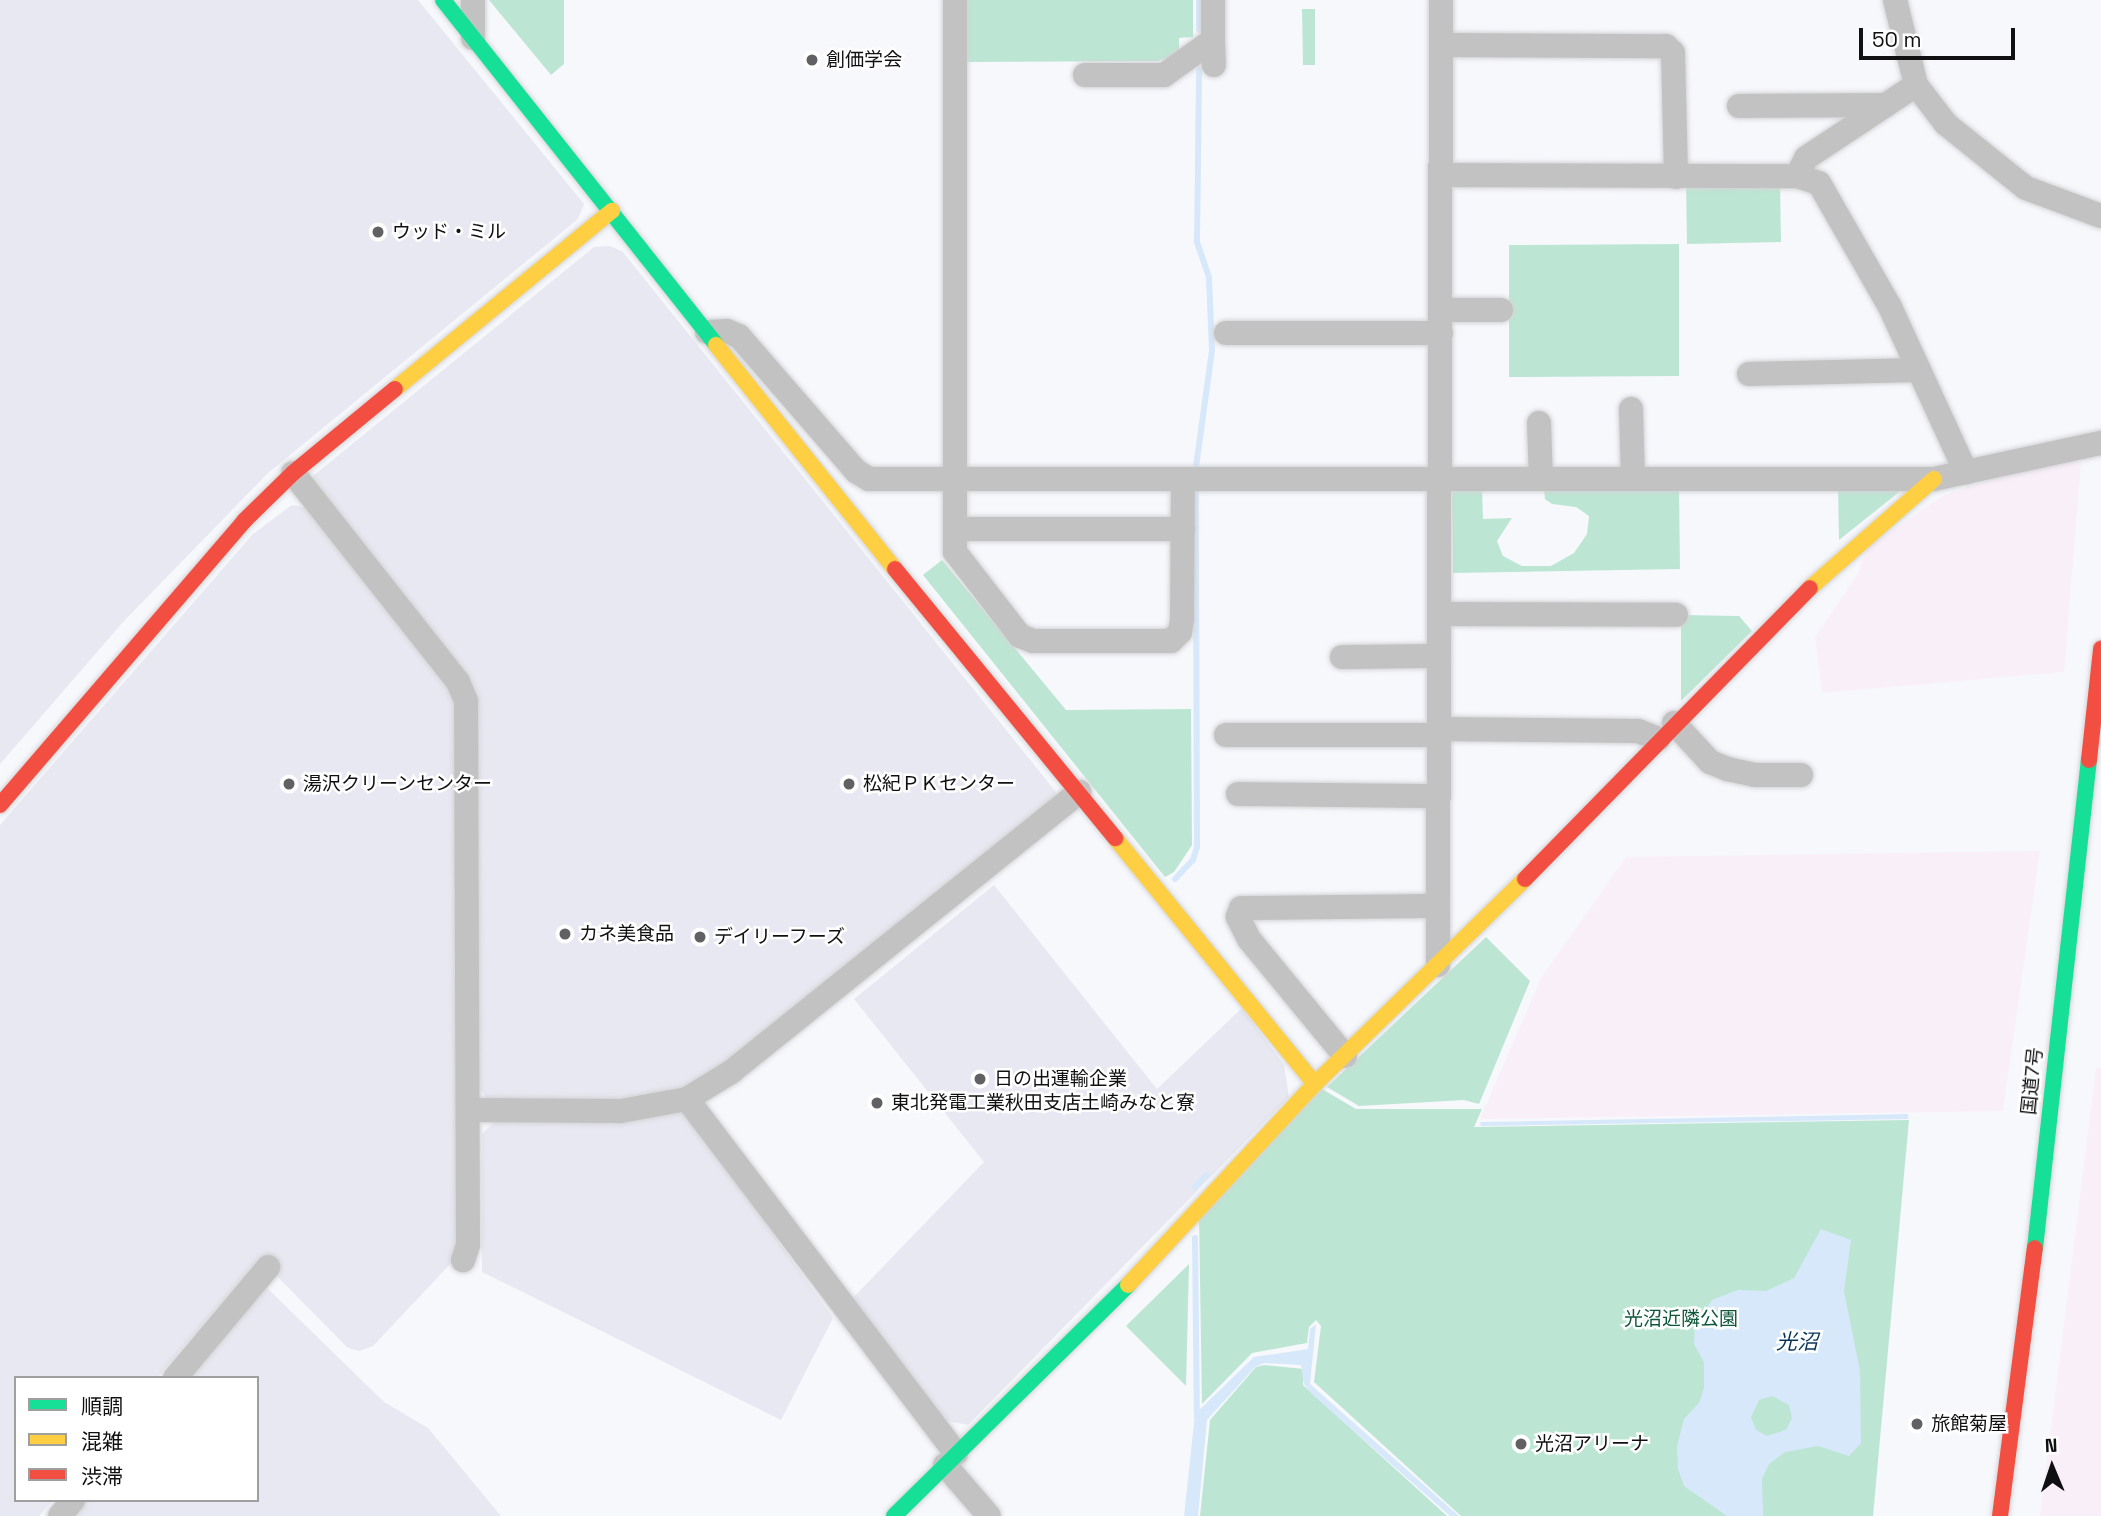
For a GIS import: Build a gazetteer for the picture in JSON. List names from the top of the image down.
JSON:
{
  "streets": {
    "main road": ["国道7号"]
  },
  "water": ["光沼"],
  "parks": ["光沼近隣公園"],
  "places": [
    "創価学会",
    "ウッド・ミル",
    "湯沢クリーンセンター",
    "松紀ＰＫセンター",
    "カネ美食品",
    "デイリーフーズ",
    "日の出運輸企業",
    "東北発電工業秋田支店土崎みなと寮",
    "旅館菊屋",
    "光沼アリーナ"
  ],
  "legend": ["順調", "混雑", "渋滞"],
  "scale_bar": "50 m",
  "north": "top"
}
